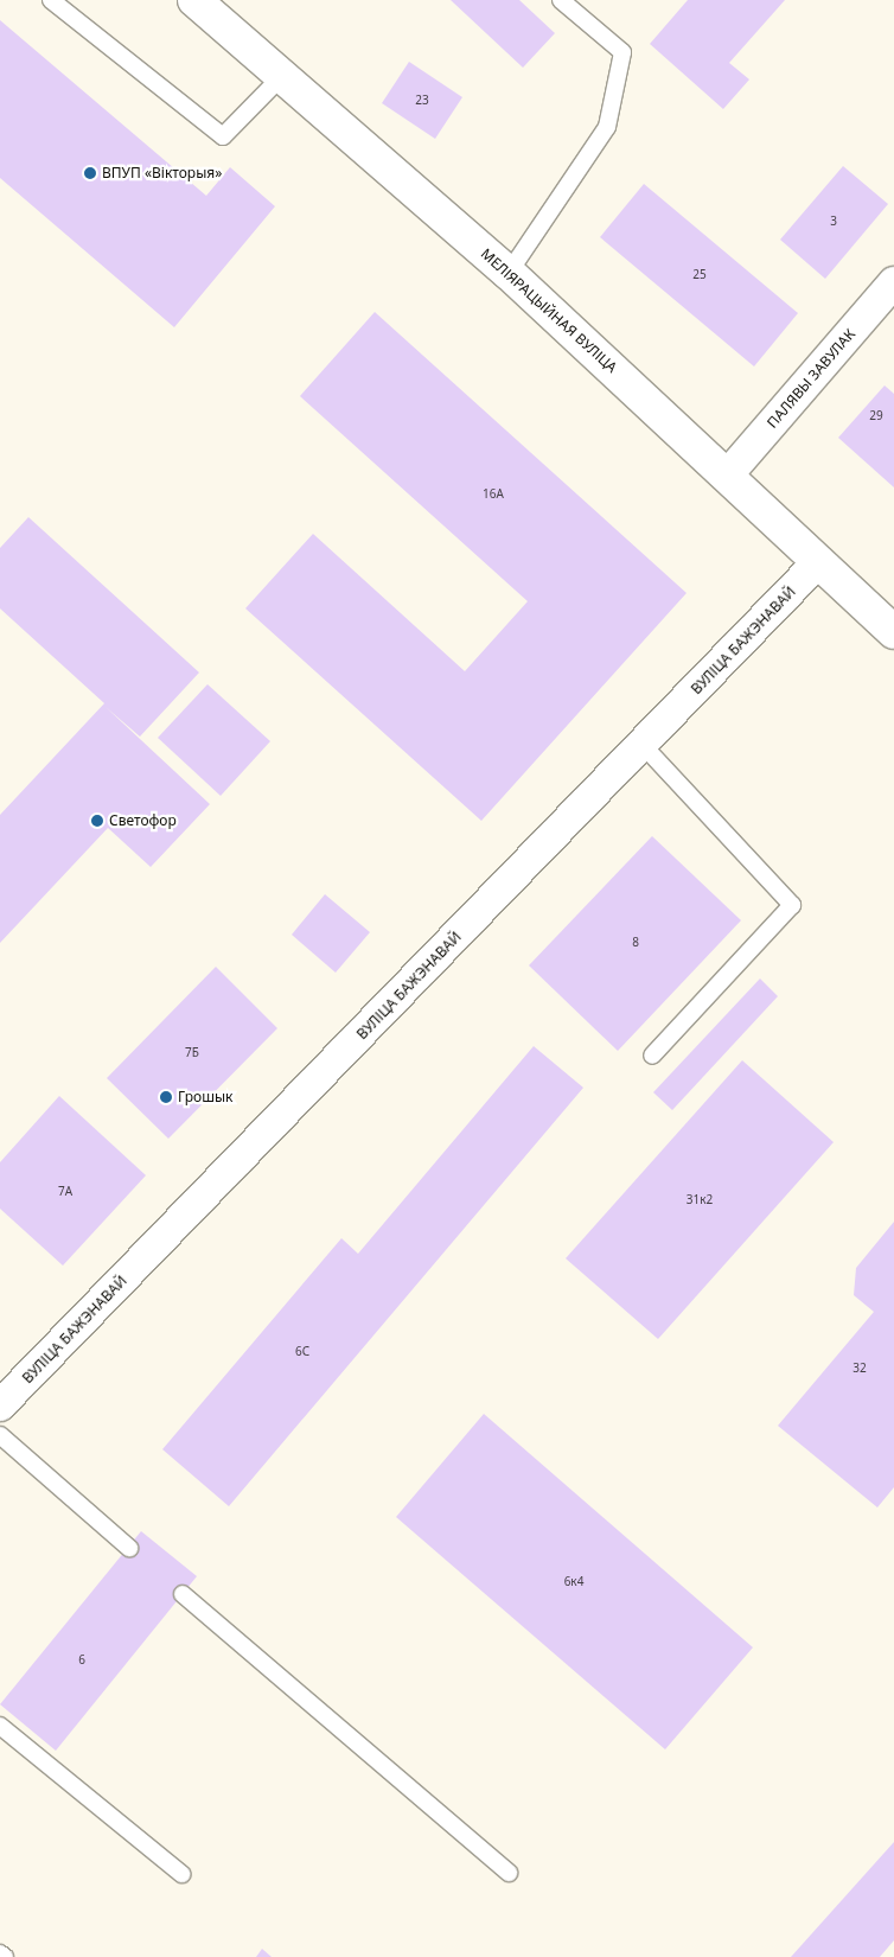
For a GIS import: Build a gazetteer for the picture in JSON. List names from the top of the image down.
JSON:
{
  "streets": {
    "street": ["МЕЛІЯРАЦЫЙНАЯ ВУЛІЦА", "ПАЛЯВЫ ЗАВУЛАК", "ВУЛІЦА БАЖЭНАВАЙ"]
  },
  "crossings": [
    ["МЕЛІЯРАЦЫЙНАЯ ВУЛІЦА", "ПАЛЯВЫ ЗАВУЛАК"],
    ["МЕЛІЯРАЦЫЙНАЯ ВУЛІЦА", "ВУЛІЦА БАЖЭНАВАЙ"]
  ],
  "places": ["ВПУП «Вікторыя»", "Светофор", "Грошык"],
  "house_numbers": [
    "23",
    "3",
    "25",
    "29",
    "16А",
    "8",
    "7Б",
    "7А",
    "31к2",
    "6С",
    "32",
    "6к4",
    "6"
  ]
}
